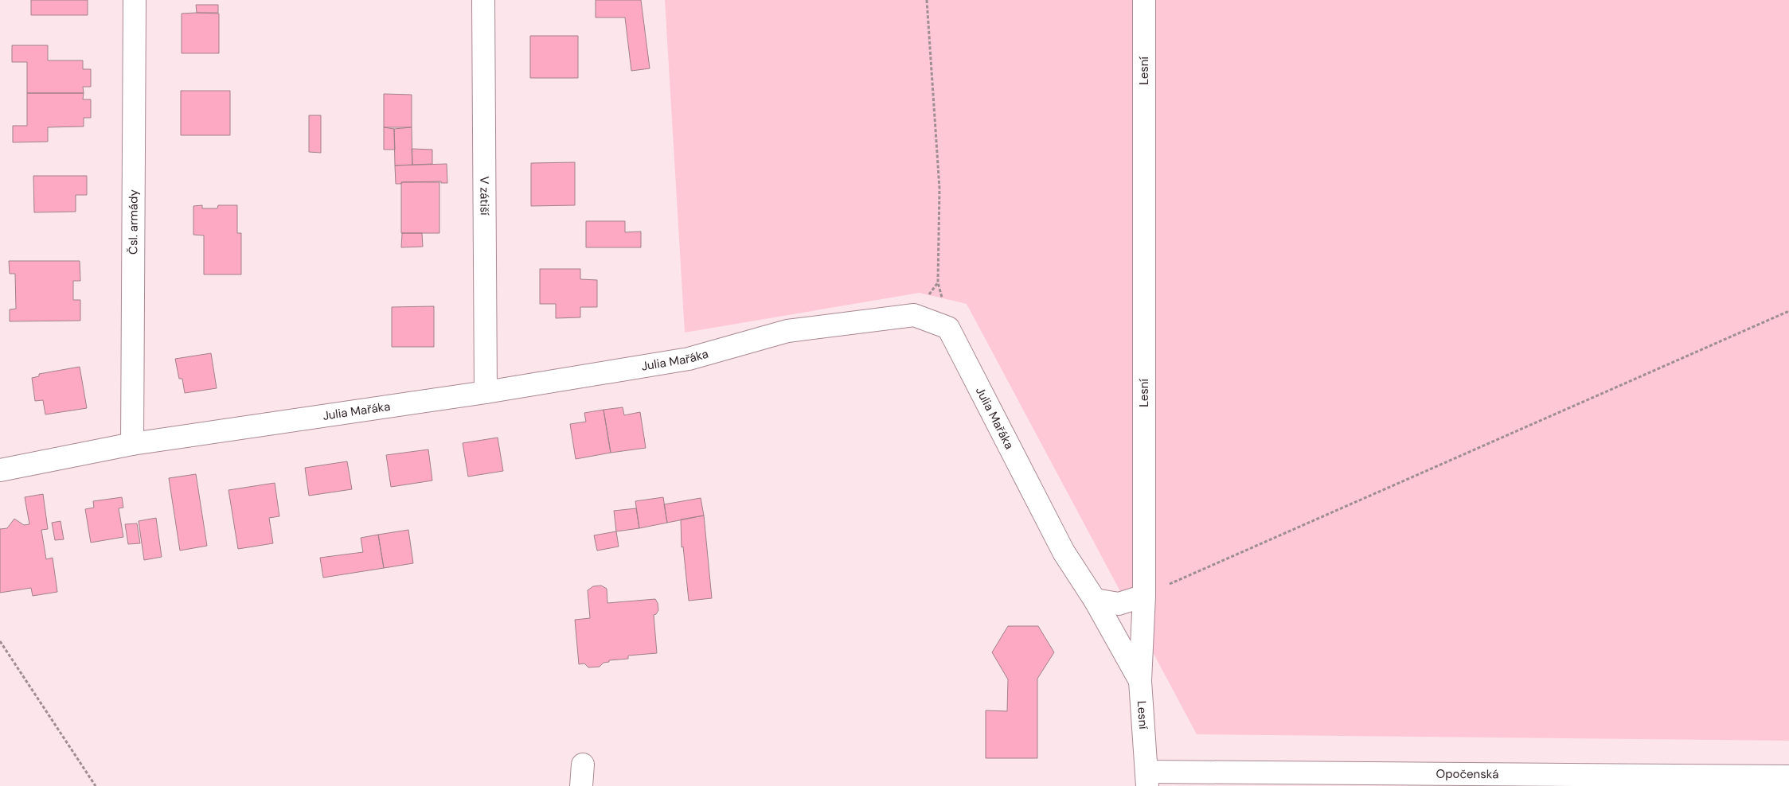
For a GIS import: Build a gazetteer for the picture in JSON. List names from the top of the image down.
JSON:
{
  "streets": {
    "street": [
      "Lesní",
      "V zátiší",
      "Čsl. armády",
      "Julia Mařáka",
      "Opočenská"
    ]
  },
  "crossings": [
    ["Lesní", "Julia Mařáka"],
    ["Lesní", "Opočenská"],
    ["V zátiší", "Julia Mařáka"],
    ["Čsl. armády", "Julia Mařáka"]
  ]
}
